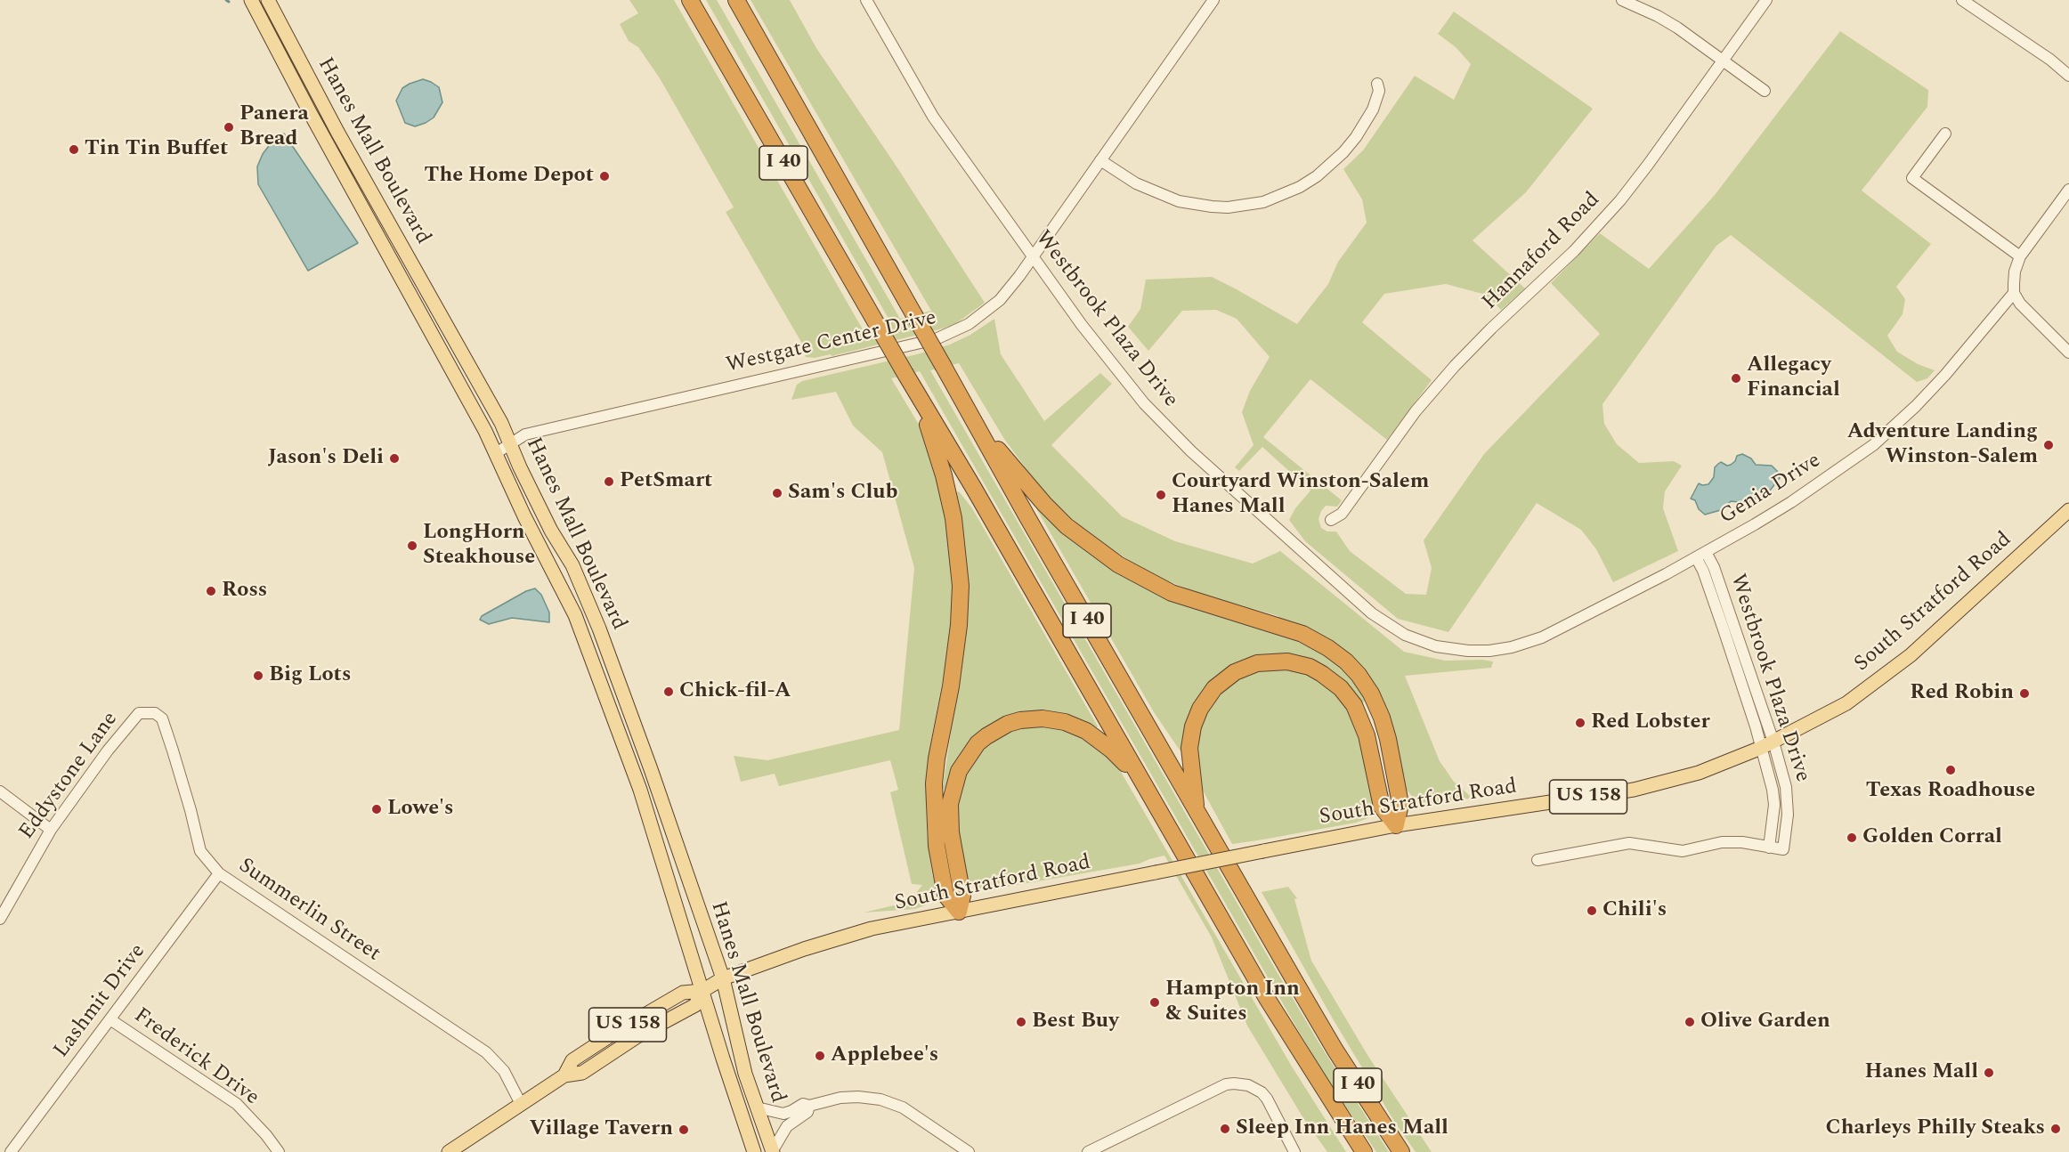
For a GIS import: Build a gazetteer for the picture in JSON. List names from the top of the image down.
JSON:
{
  "streets": {
    "highway": ["I 40"],
    "main road": ["Hanes Mall Boulevard", "South Stratford Road", "US 158"],
    "street": [
      "Hannaford Road",
      "Westbrook Plaza Drive",
      "Westgate Center Drive",
      "Genia Drive",
      "Eddystone Lane",
      "Summerlin Street",
      "Lashmit Drive",
      "Frederick Drive"
    ]
  },
  "crossings": [
    ["Hanes Mall Boulevard", "Westgate Center Drive"],
    ["Hanes Mall Boulevard", "South Stratford Road"],
    ["Westbrook Plaza Drive", "Westgate Center Drive"],
    ["Westbrook Plaza Drive", "Genia Drive"],
    ["Westbrook Plaza Drive", "South Stratford Road"],
    ["South Stratford Road", "Summerlin Street"],
    ["Eddystone Lane", "Summerlin Street"],
    ["Summerlin Street", "Lashmit Drive"],
    ["Lashmit Drive", "Frederick Drive"]
  ],
  "places": [
    "Panera Bread",
    "Tin Tin Buffet",
    "The Home Depot",
    "Allegacy Financial",
    "Adventure Landing Winston-Salem",
    "Jason's Deli",
    "PetSmart",
    "Sam's Club",
    "Courtyard Winston-Salem Hanes Mall",
    "LongHorn Steakhouse",
    "Ross",
    "Big Lots",
    "Chick-fil-A",
    "Red Robin",
    "Red Lobster",
    "Texas Roadhouse",
    "Lowe's",
    "Golden Corral",
    "Chili's",
    "Hampton Inn & Suites",
    "Best Buy",
    "Olive Garden",
    "Applebee's",
    "Hanes Mall",
    "Sleep Inn Hanes Mall",
    "Charleys Philly Steaks",
    "Village Tavern"
  ]
}
